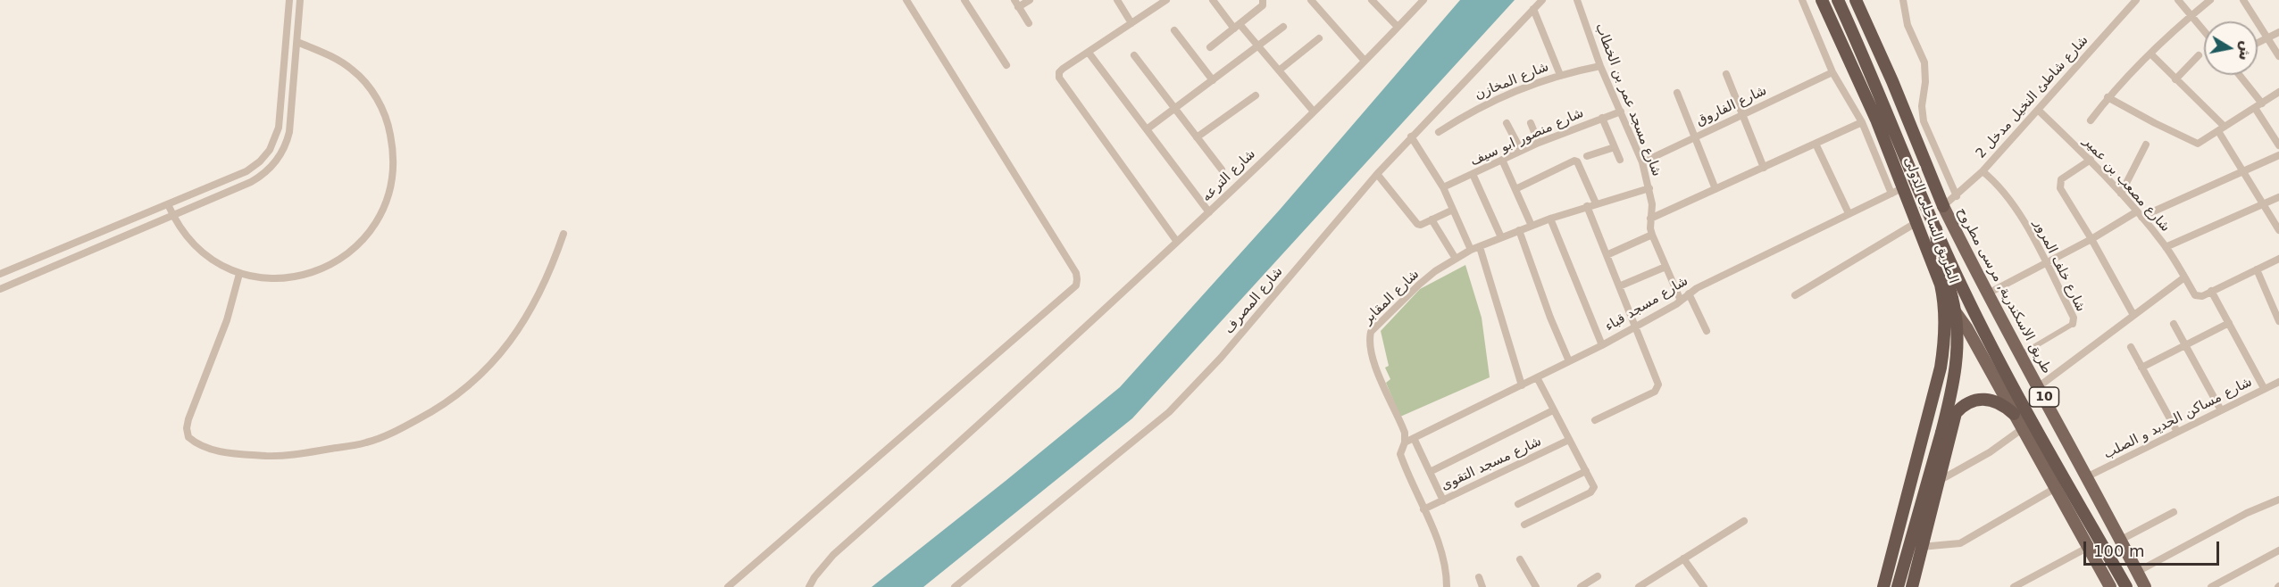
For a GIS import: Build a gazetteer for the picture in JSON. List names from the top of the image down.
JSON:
{
  "streets": {
    "highway": ["الطريق الساحلى الدولى", "10"],
    "main road": ["طريق الاسكندرية, مرسى مطروح"],
    "street": [
      "شارع المخازن",
      "شارع شاطئ النخيل مدخل 2",
      "شارع مسجد عمر بن الخطاب",
      "شارع الفاروق",
      "شارع منصور ابو سيف",
      "شارع الترعه",
      "شارع مصعب بن عمير",
      "شارع خلف المرور",
      "شارع المقابر",
      "شارع المصرف",
      "شارع مسجد قباء",
      "شارع مساكن الحديد و الصلب",
      "شارع مسجد التقوى"
    ]
  },
  "crossings": [
    ["شارع المخازن", "شارع مسجد عمر بن الخطاب"],
    ["شارع شاطئ النخيل مدخل 2", "شارع مصعب بن عمير"],
    ["شارع شاطئ النخيل مدخل 2", "الطريق الساحلى الدولى"],
    ["شارع شاطئ النخيل مدخل 2", "شارع خلف المرور"],
    ["شارع شاطئ النخيل مدخل 2", "طريق الاسكندرية, مرسى مطروح"],
    ["شارع مسجد عمر بن الخطاب", "شارع الفاروق"],
    ["شارع مسجد عمر بن الخطاب", "شارع منصور ابو سيف"],
    ["شارع مسجد عمر بن الخطاب", "شارع المقابر"],
    ["شارع مسجد عمر بن الخطاب", "شارع مسجد قباء"],
    ["الطريق الساحلى الدولى", "طريق الاسكندرية, مرسى مطروح"],
    ["الطريق الساحلى الدولى", "شارع مسجد قباء"],
    ["الطريق الساحلى الدولى", "10"],
    ["شارع خلف المرور", "طريق الاسكندرية, مرسى مطروح"],
    ["طريق الاسكندرية, مرسى مطروح", "شارع مساكن الحديد و الصلب"],
    ["شارع المقابر", "شارع مسجد قباء"],
    ["شارع المقابر", "شارع مسجد التقوى"]
  ],
  "scale_bar": "100 m",
  "north": "right"
}
